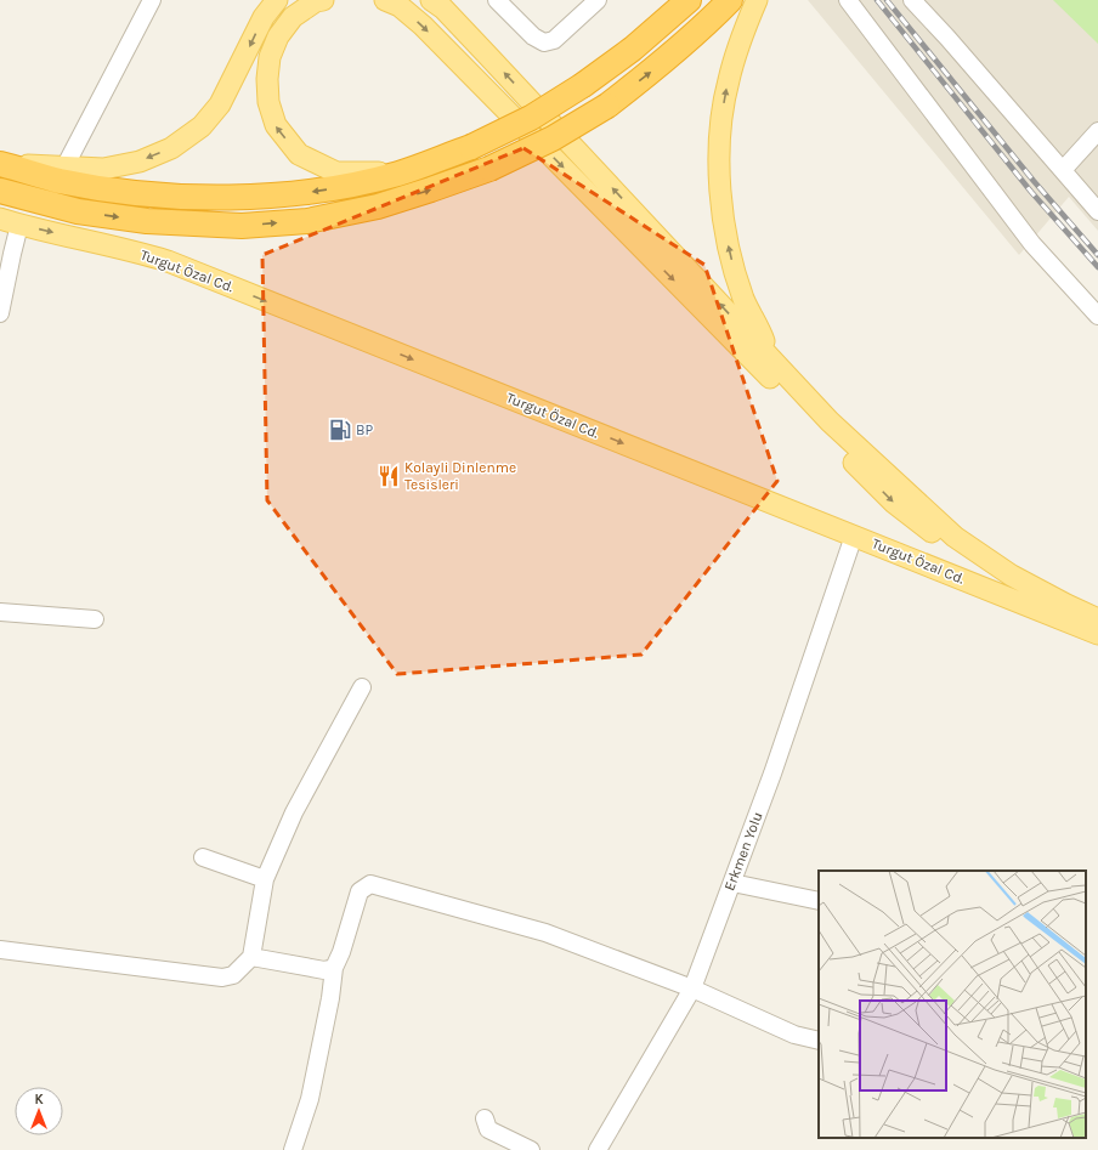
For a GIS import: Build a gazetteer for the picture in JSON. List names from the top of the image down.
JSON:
{
  "streets": {
    "main road": ["Turgut Özal Cd."],
    "street": ["Erkmen Yolu"]
  },
  "crossings": [
    ["Turgut Özal Cd.", "Erkmen Yolu"]
  ],
  "places": {
    "fuel station": ["BP"],
    "restaurant": ["Kolayli Dinlenme Tesisleri"]
  },
  "north": "top"
}
